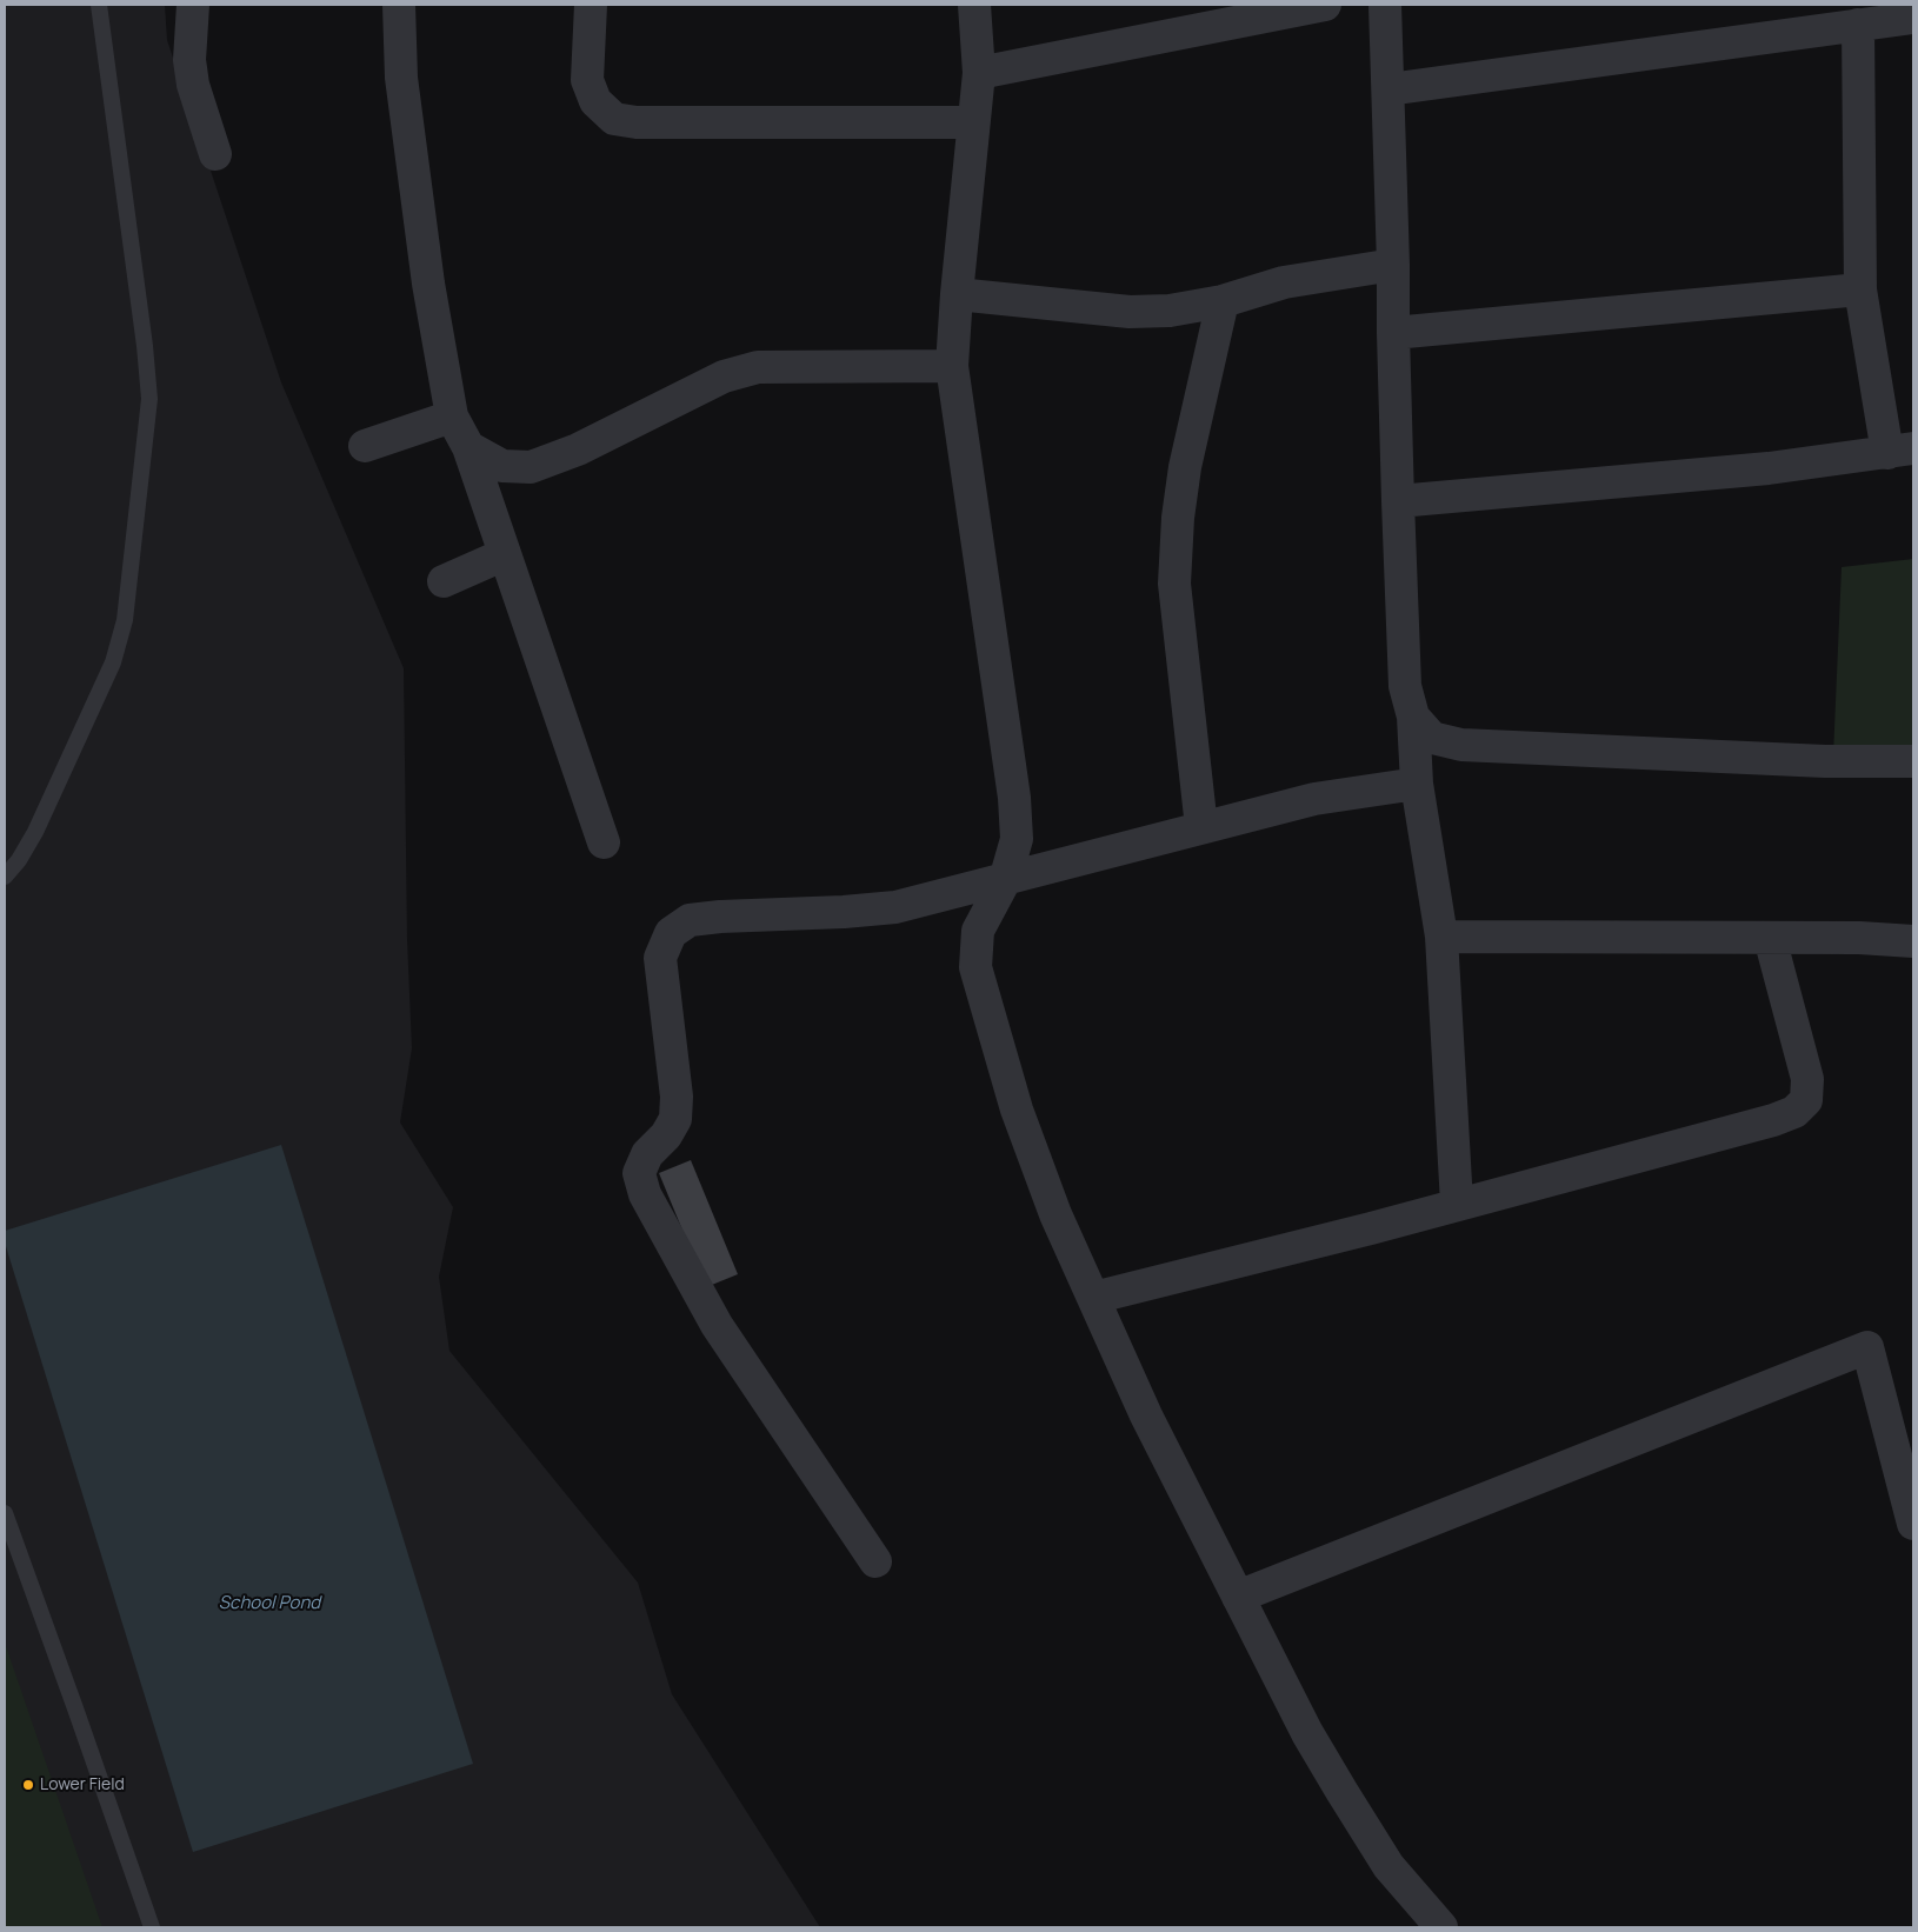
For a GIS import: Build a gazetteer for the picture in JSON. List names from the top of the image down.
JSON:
{
  "water": ["School Pond"],
  "places": ["Lower Field"]
}
